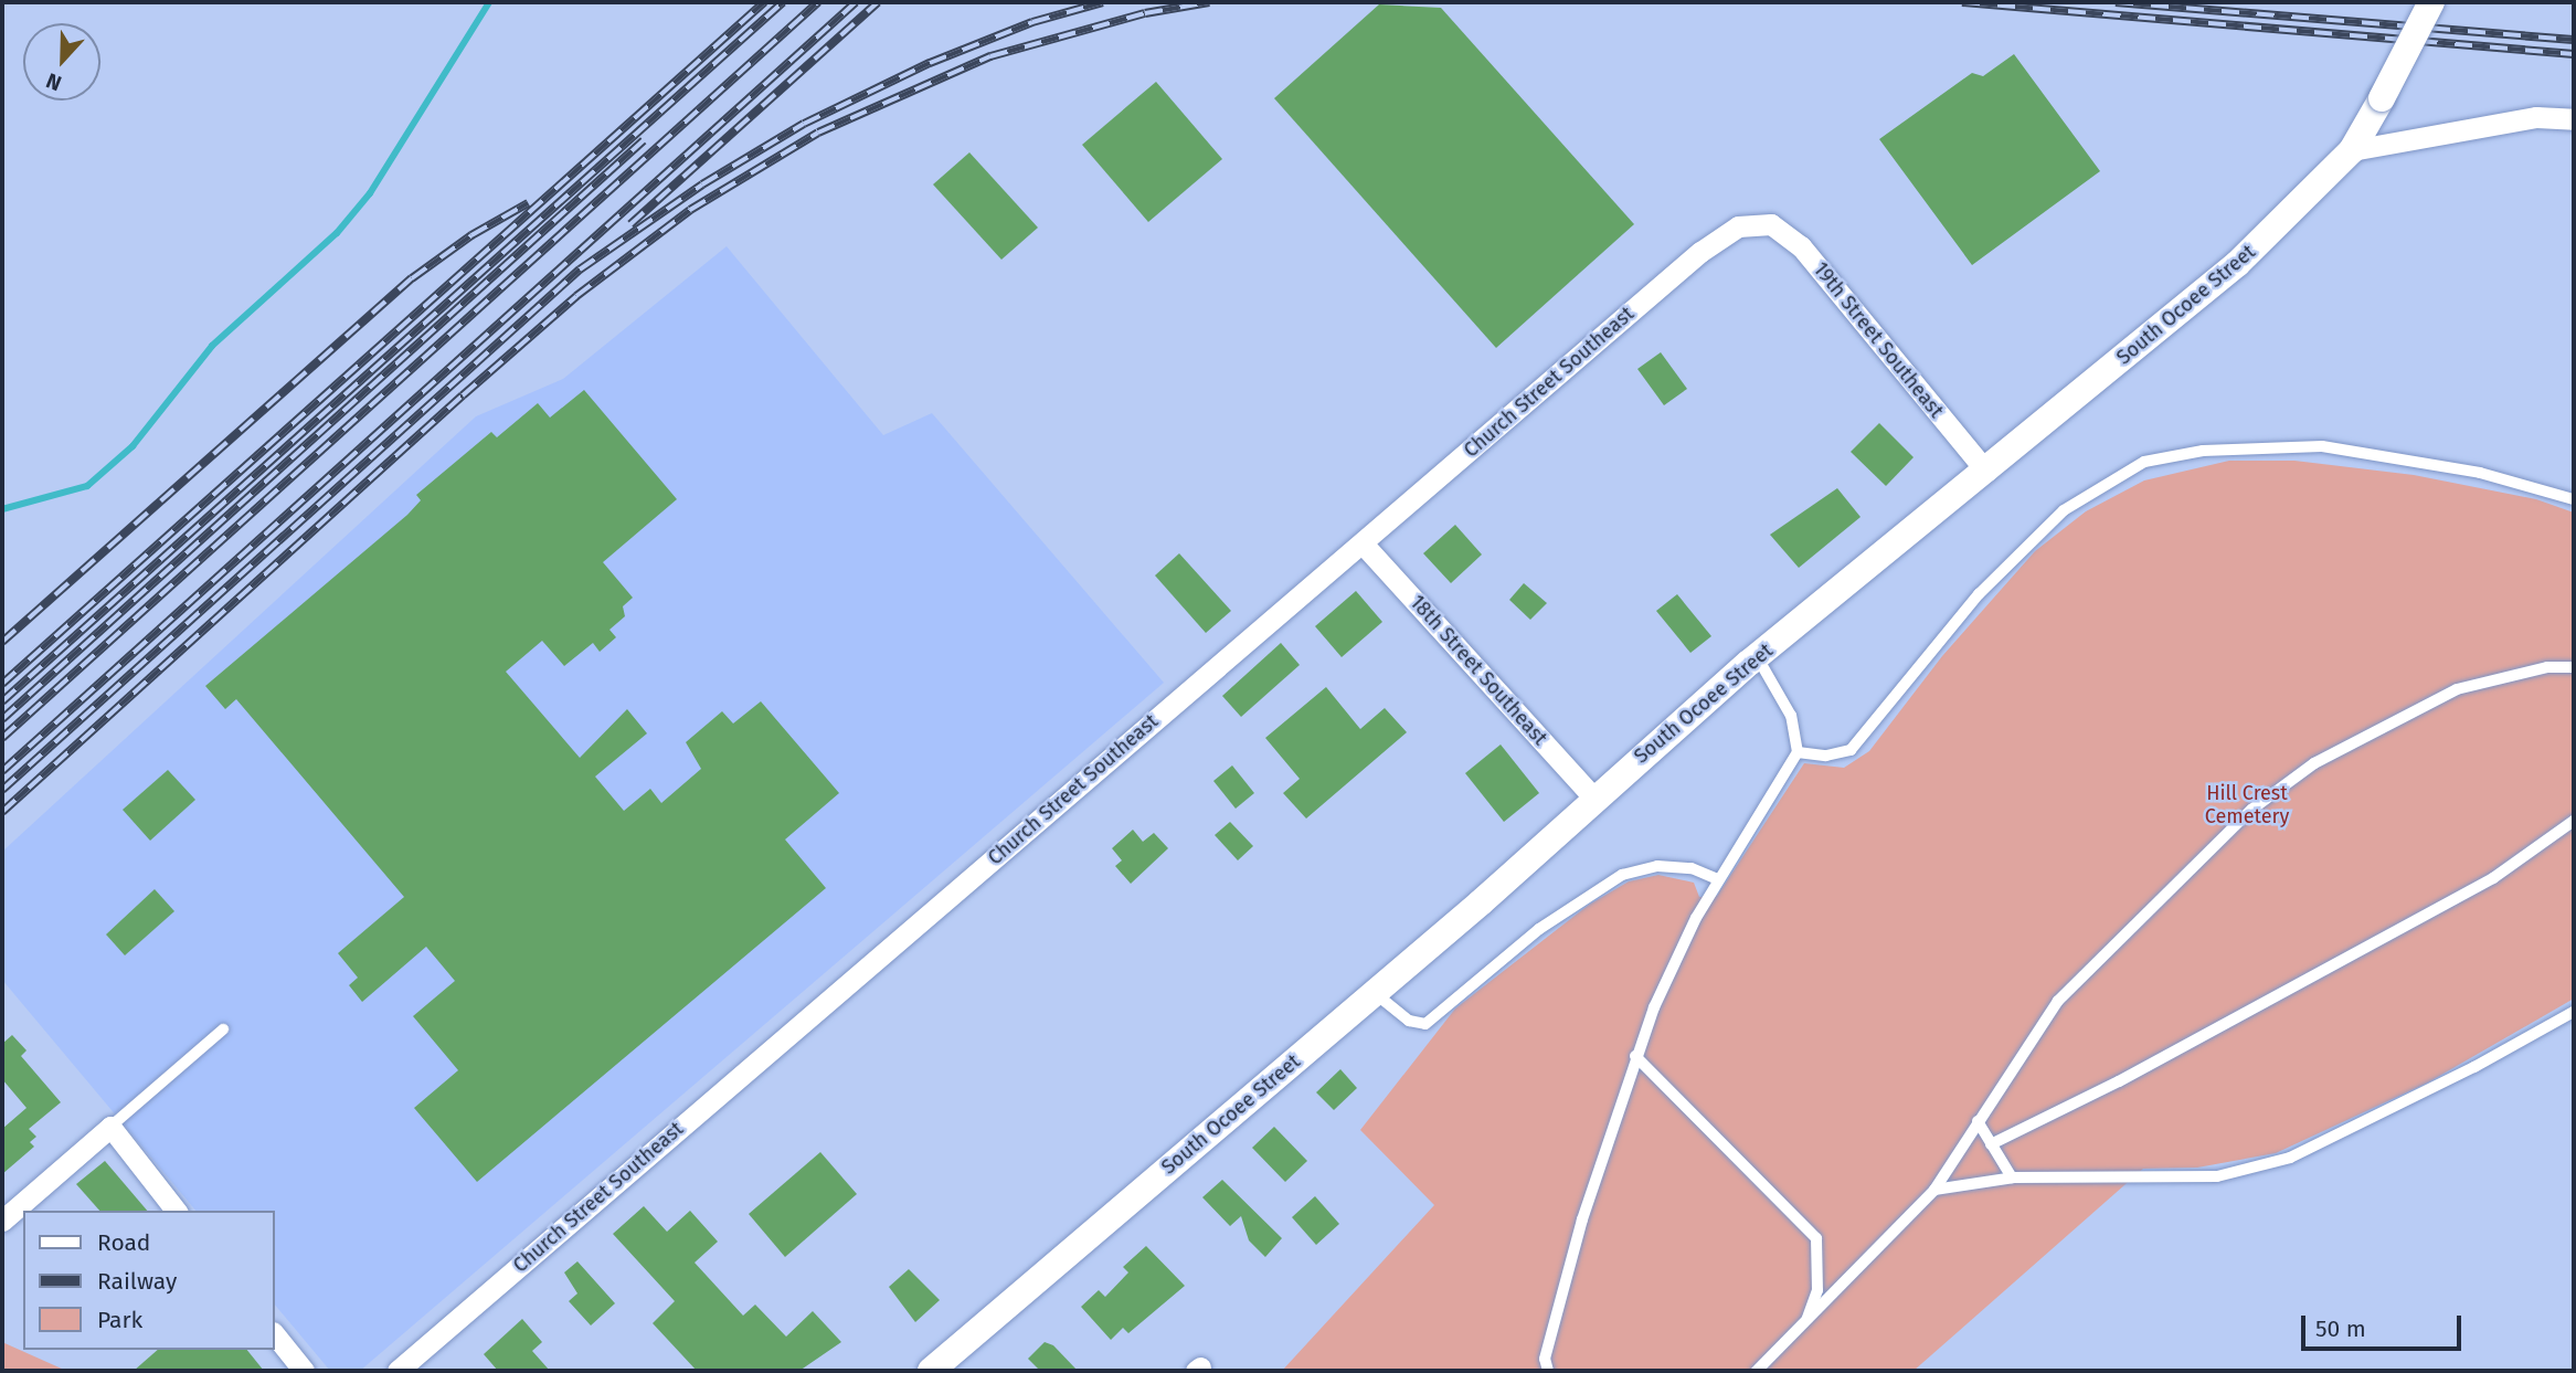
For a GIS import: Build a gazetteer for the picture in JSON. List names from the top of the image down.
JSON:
{
  "streets": {
    "street": [
      "South Ocoee Street",
      "19th Street Southeast",
      "Church Street Southeast",
      "18th Street Southeast"
    ]
  },
  "crossings": [
    ["South Ocoee Street", "19th Street Southeast"],
    ["South Ocoee Street", "18th Street Southeast"],
    ["19th Street Southeast", "Church Street Southeast"],
    ["Church Street Southeast", "18th Street Southeast"]
  ],
  "parks": ["Hill Crest Cemetery"],
  "legend": ["Road", "Railway", "Park"],
  "scale_bar": "50 m",
  "north": "bottom"
}
